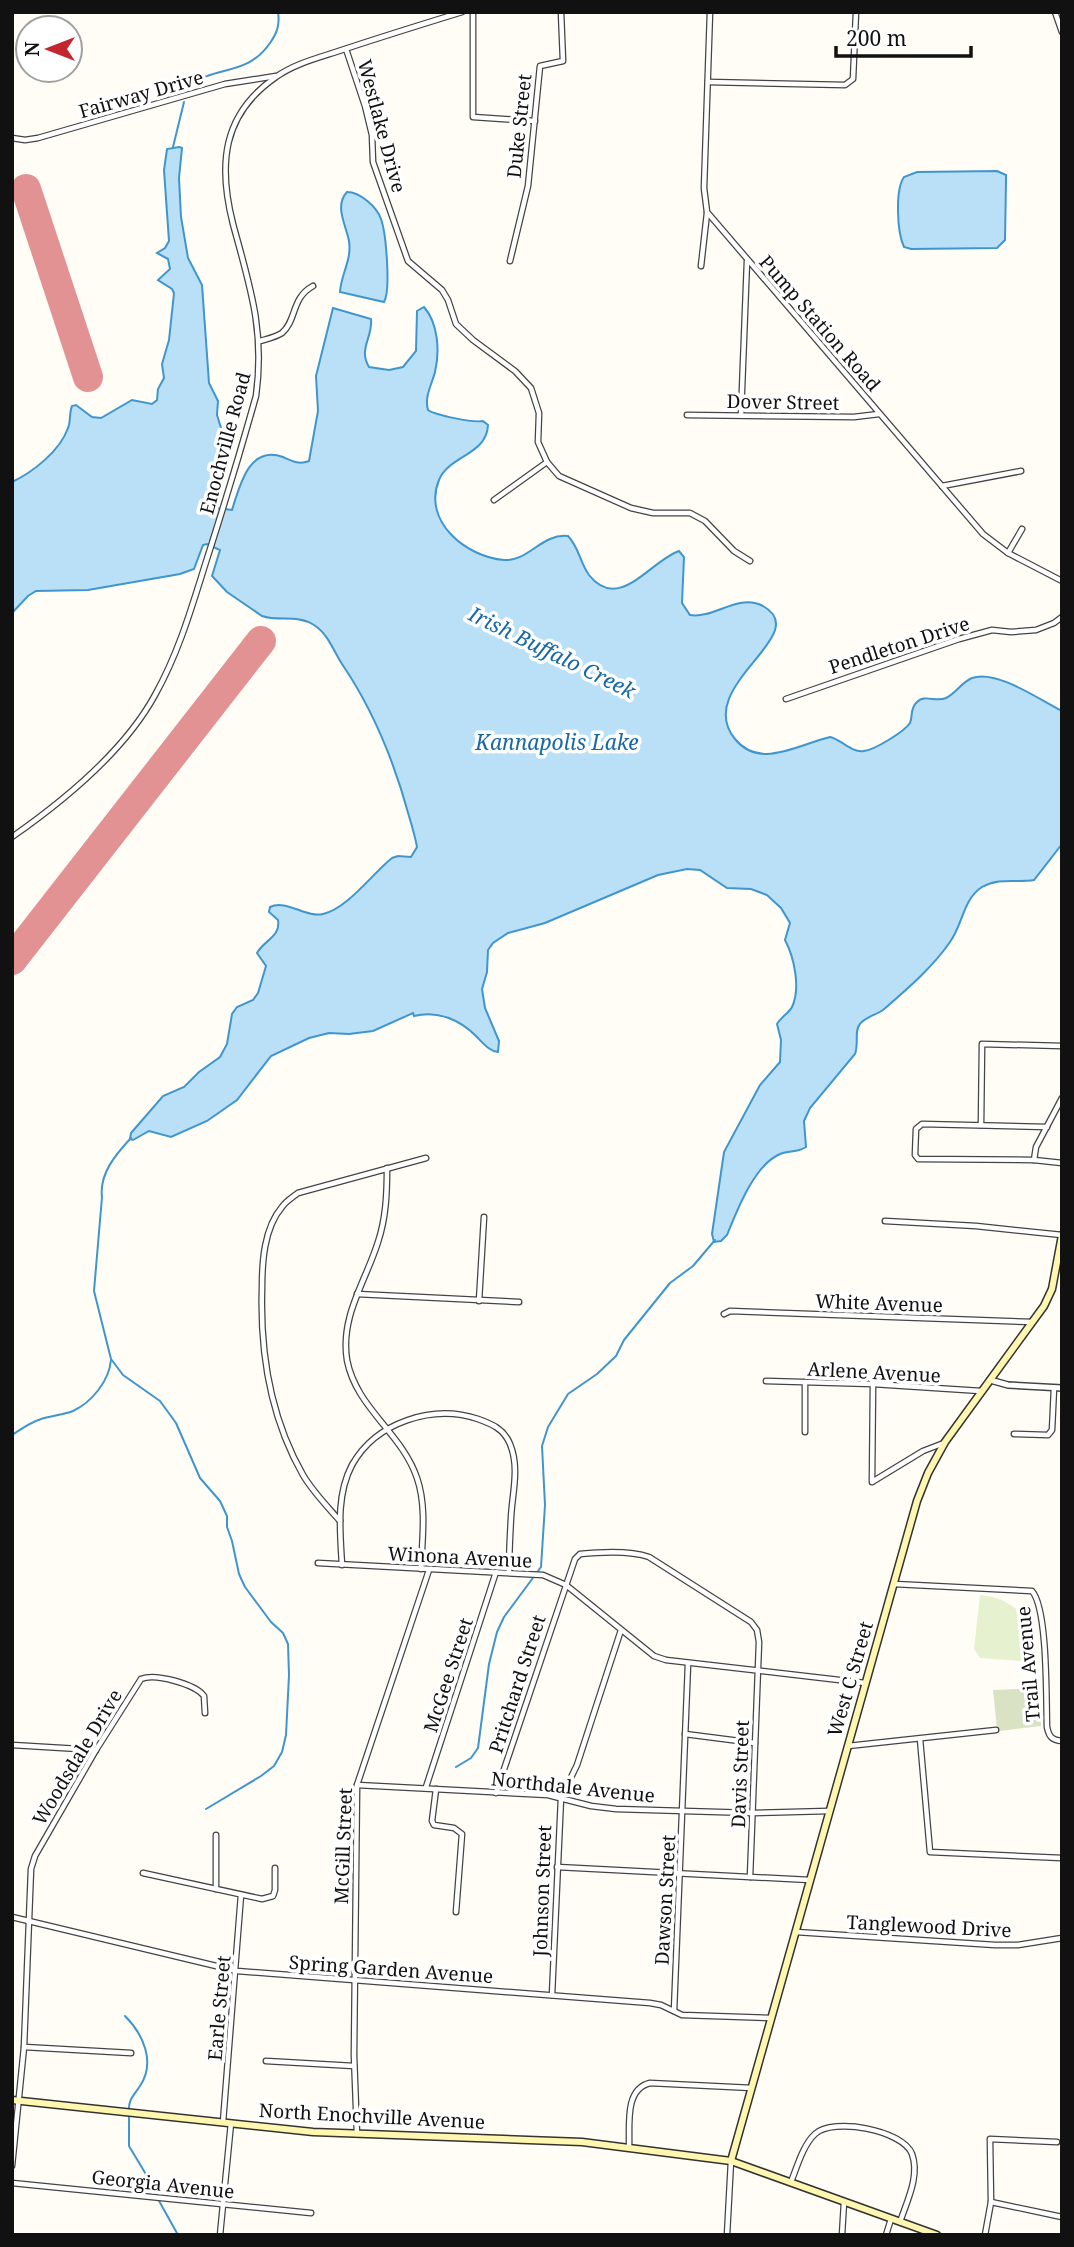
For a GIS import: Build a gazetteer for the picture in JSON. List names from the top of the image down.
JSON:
{
  "streets": {
    "main road": ["West C Street", "North Enochville Avenue"],
    "street": [
      "Fairway Drive",
      "Westlake Drive",
      "Duke Street",
      "Pump Station Road",
      "Dover Street",
      "Enochville Road",
      "Pendleton Drive",
      "White Avenue",
      "Arlene Avenue",
      "Winona Avenue",
      "Trail Avenue",
      "McGee Street",
      "Pritchard Street",
      "Woodsdale Drive",
      "Davis Street",
      "Northdale Avenue",
      "McGill Street",
      "Johnson Street",
      "Dawson Street",
      "Tanglewood Drive",
      "Spring Garden Avenue",
      "Earle Street",
      "Georgia Avenue"
    ]
  },
  "crossings": [
    ["Fairway Drive", "Enochville Road"],
    ["Westlake Drive", "Enochville Road"],
    ["Pump Station Road", "Dover Street"],
    ["White Avenue", "West C Street"],
    ["Arlene Avenue", "West C Street"],
    ["Winona Avenue", "McGee Street"],
    ["Winona Avenue", "West C Street"],
    ["Winona Avenue", "Pritchard Street"],
    ["Winona Avenue", "Davis Street"],
    ["Winona Avenue", "McGill Street"],
    ["Winona Avenue", "Johnson Street"],
    ["Winona Avenue", "Dawson Street"],
    ["Trail Avenue", "West C Street"],
    ["McGee Street", "Northdale Avenue"],
    ["West C Street", "Northdale Avenue"],
    ["West C Street", "Tanglewood Drive"],
    ["West C Street", "Spring Garden Avenue"],
    ["West C Street", "North Enochville Avenue"],
    ["Pritchard Street", "Davis Street"],
    ["Pritchard Street", "Northdale Avenue"],
    ["Woodsdale Drive", "Spring Garden Avenue"],
    ["Woodsdale Drive", "North Enochville Avenue"],
    ["Davis Street", "Northdale Avenue"],
    ["Northdale Avenue", "McGill Street"],
    ["Northdale Avenue", "Johnson Street"],
    ["Northdale Avenue", "Dawson Street"],
    ["McGill Street", "Spring Garden Avenue"],
    ["McGill Street", "North Enochville Avenue"],
    ["Johnson Street", "Spring Garden Avenue"],
    ["Dawson Street", "Spring Garden Avenue"],
    ["Spring Garden Avenue", "Earle Street"],
    ["Earle Street", "North Enochville Avenue"],
    ["Earle Street", "Georgia Avenue"]
  ],
  "water": ["Irish Buffalo Creek", "Kannapolis Lake"],
  "scale_bar": "200 m",
  "north": "left"
}
